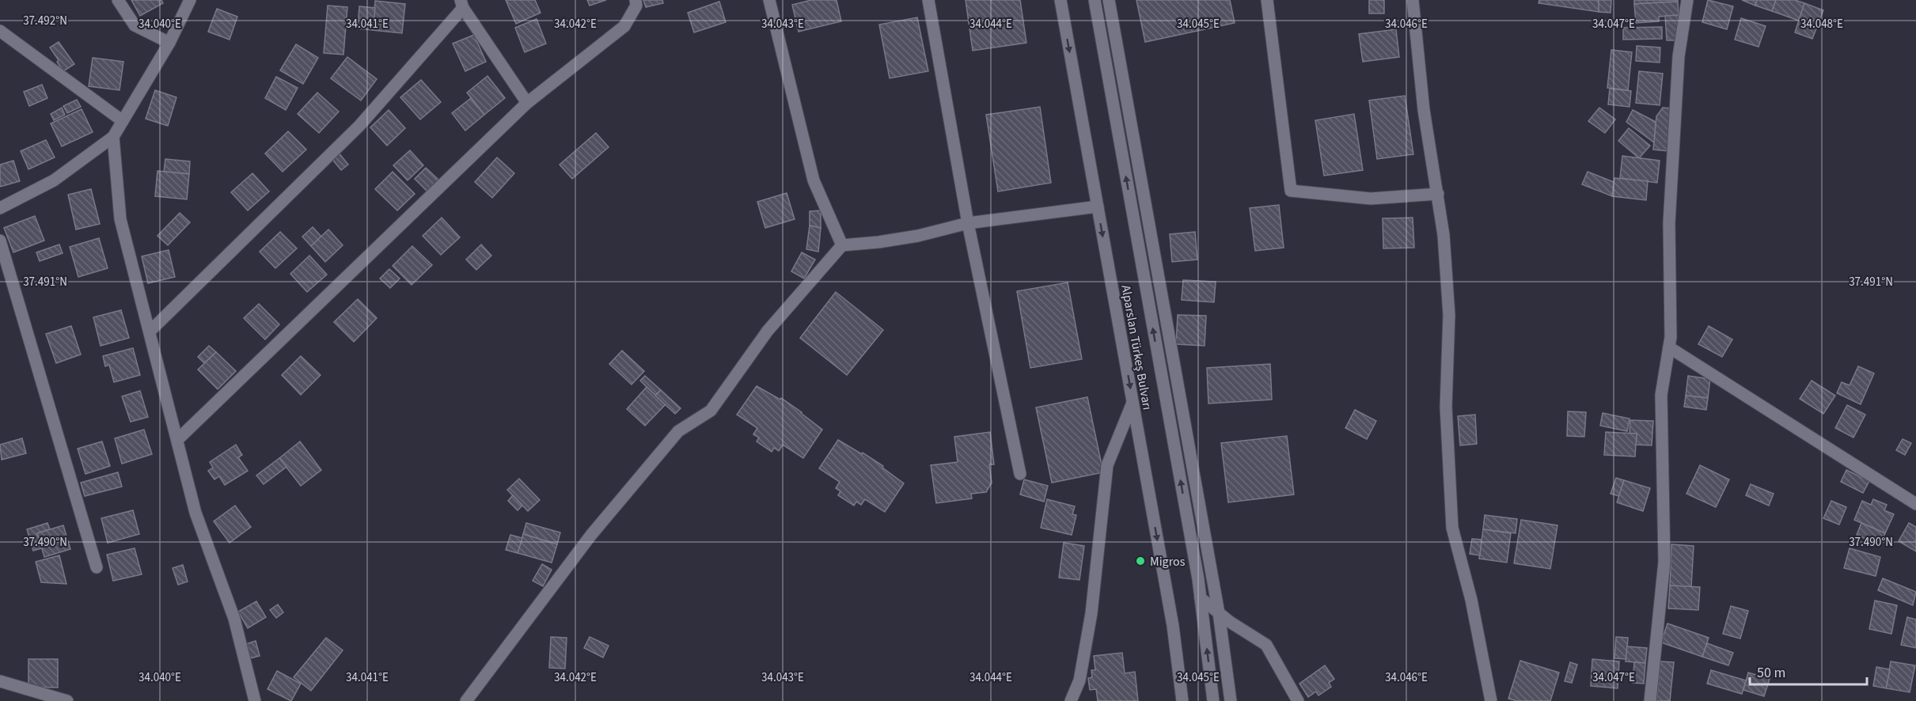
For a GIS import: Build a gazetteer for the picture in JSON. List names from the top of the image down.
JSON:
{
  "streets": {
    "street": ["Alparslan Türkeş Bulvarı"]
  },
  "places": ["Migros"],
  "scale_bar": "50 m",
  "coordinates": [
    "37.492°N",
    "34.040°E",
    "34.041°E",
    "34.042°E",
    "34.043°E",
    "34.044°E",
    "34.045°E",
    "34.046°E",
    "34.047°E",
    "34.048°E",
    "37.491°N",
    "37.490°N"
  ]
}
